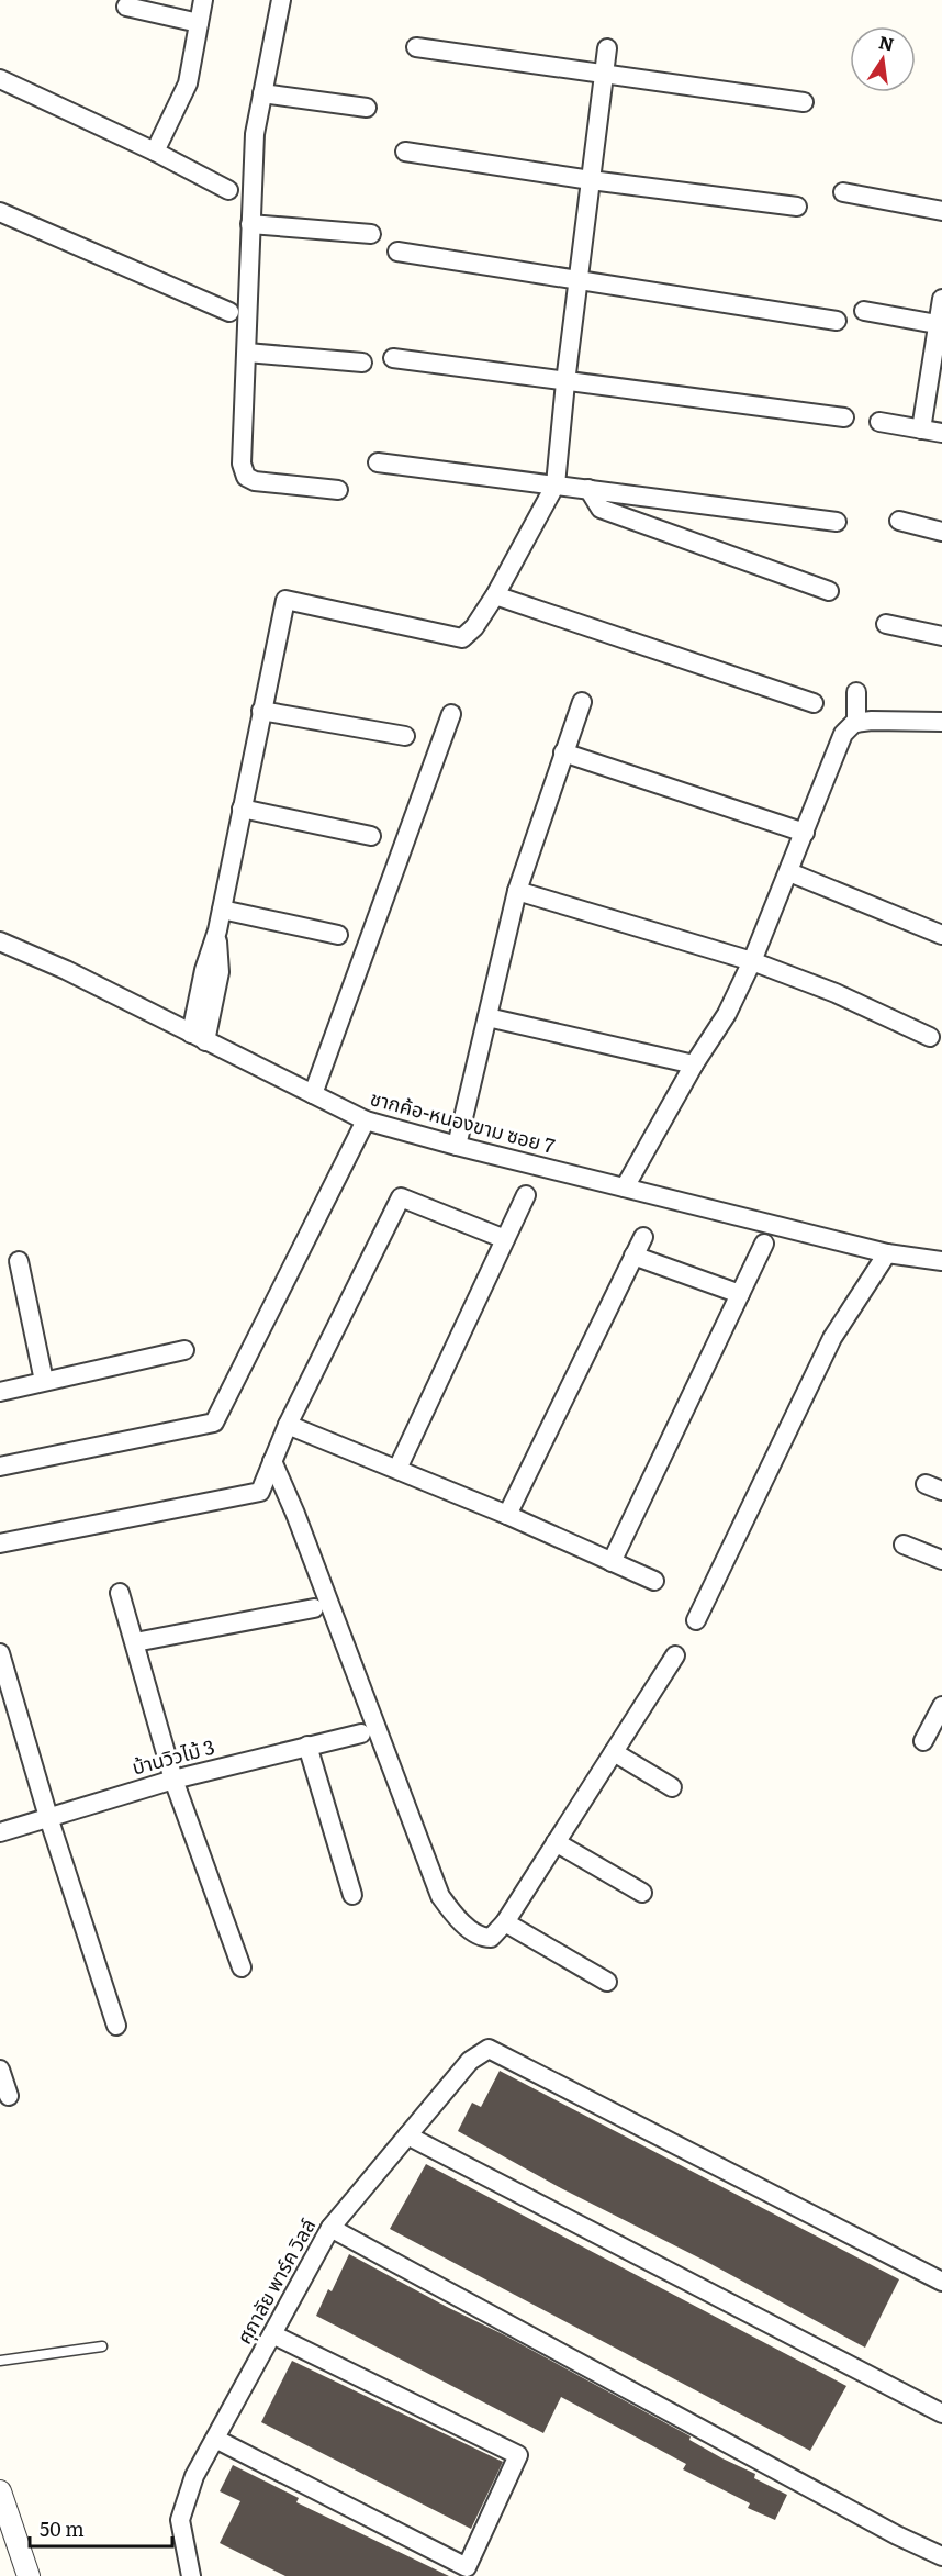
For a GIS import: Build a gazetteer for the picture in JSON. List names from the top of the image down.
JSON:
{
  "streets": {
    "street": ["ชากค้อ-หนองขาม ซอย 7", "บ้านวิวไม้ 3", "ศุภาลัย พาร์ค วิลล์"]
  },
  "scale_bar": "50 m",
  "north": "top"
}
